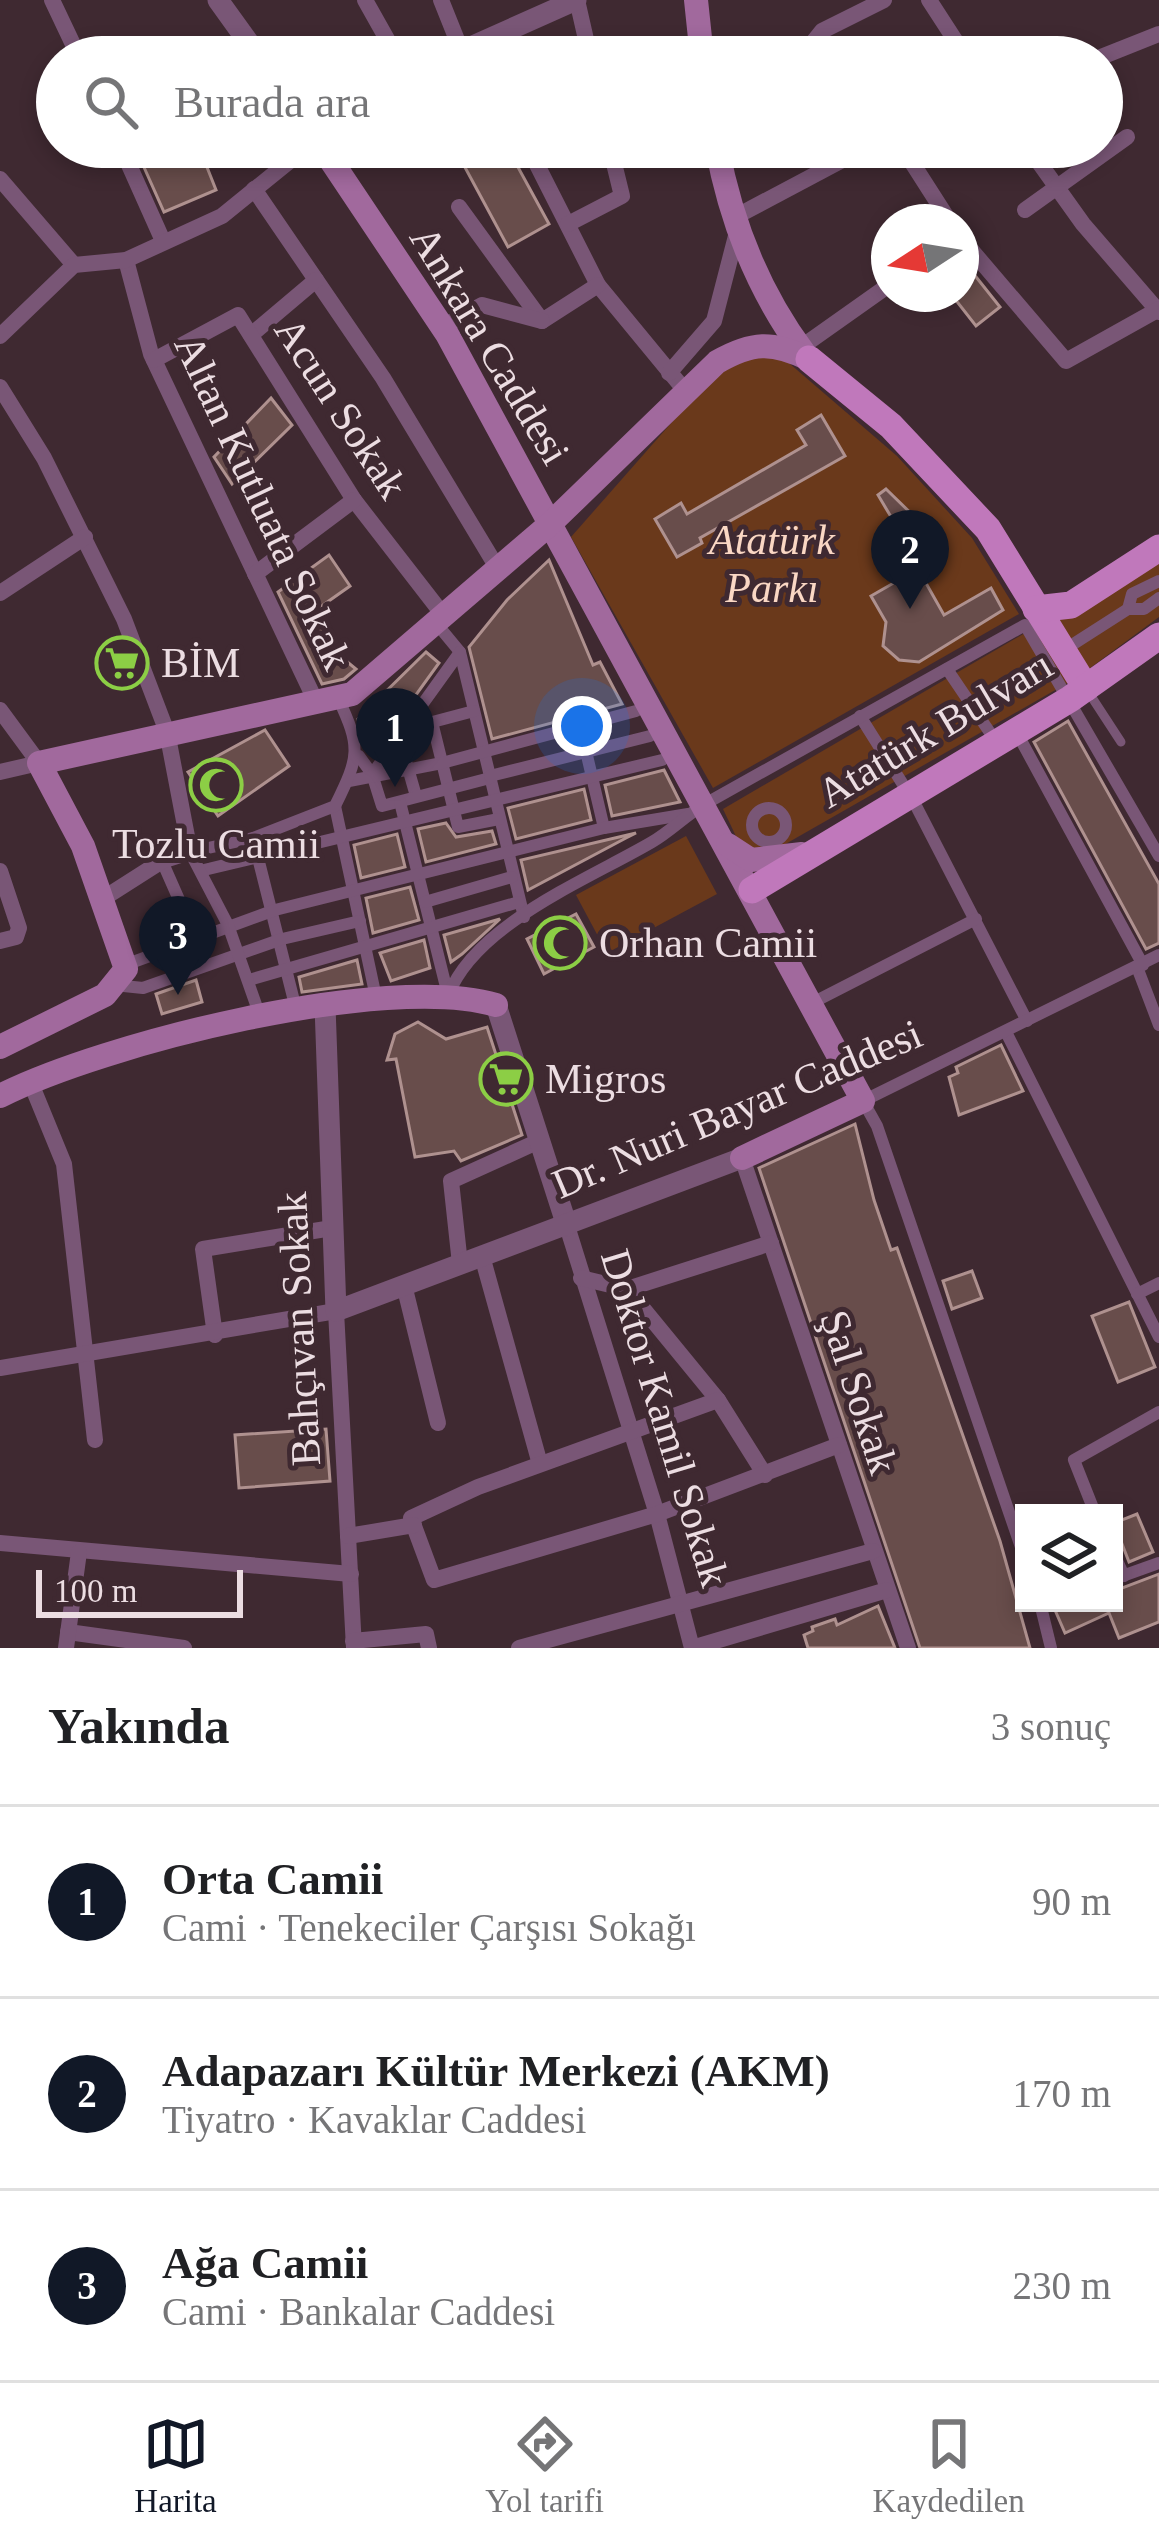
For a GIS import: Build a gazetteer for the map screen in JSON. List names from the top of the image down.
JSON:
{
  "streets": {
    "main road": ["Ankara Caddesi", "Atatürk Bulvarı", "Dr. Nuri Bayar Caddesi"],
    "street": [
      "Acun Sokak",
      "Altan Kutluata Sokak",
      "Bahçıvan Sokak",
      "Şal Sokak",
      "Doktor Kamil Sokak"
    ]
  },
  "crossings": [
    ["Ankara Caddesi", "Atatürk Bulvarı"],
    ["Ankara Caddesi", "Dr. Nuri Bayar Caddesi"],
    ["Acun Sokak", "Altan Kutluata Sokak"],
    ["Dr. Nuri Bayar Caddesi", "Bahçıvan Sokak"],
    ["Dr. Nuri Bayar Caddesi", "Şal Sokak"],
    ["Dr. Nuri Bayar Caddesi", "Doktor Kamil Sokak"]
  ],
  "parks": ["Atatürk Parkı"],
  "places": {
    "supermarket": ["BİM", "Migros"],
    "mosque": ["Tozlu Camii", "Orhan Camii"]
  },
  "scale_bar": "100 m",
  "north": "left",
  "page": {
    "search": "Burada ara",
    "pins": ["2", "1", "3"],
    "scale": "100 m",
    "heading": ["Yakında", "3 sonuç"],
    "list": [
      {
        "mark": "1",
        "name": "Orta Camii",
        "note": "Cami · Tenekeciler Çarşısı Sokağı",
        "value": "90 m"
      },
      {
        "mark": "2",
        "name": "Adapazarı Kültür Merkezi (AKM)",
        "note": "Tiyatro · Kavaklar Caddesi",
        "value": "170 m"
      },
      {
        "mark": "3",
        "name": "Ağa Camii",
        "note": "Cami · Bankalar Caddesi",
        "value": "230 m"
      }
    ],
    "nav": ["Harita", "Yol tarifi", "Kaydedilen"]
  }
}
